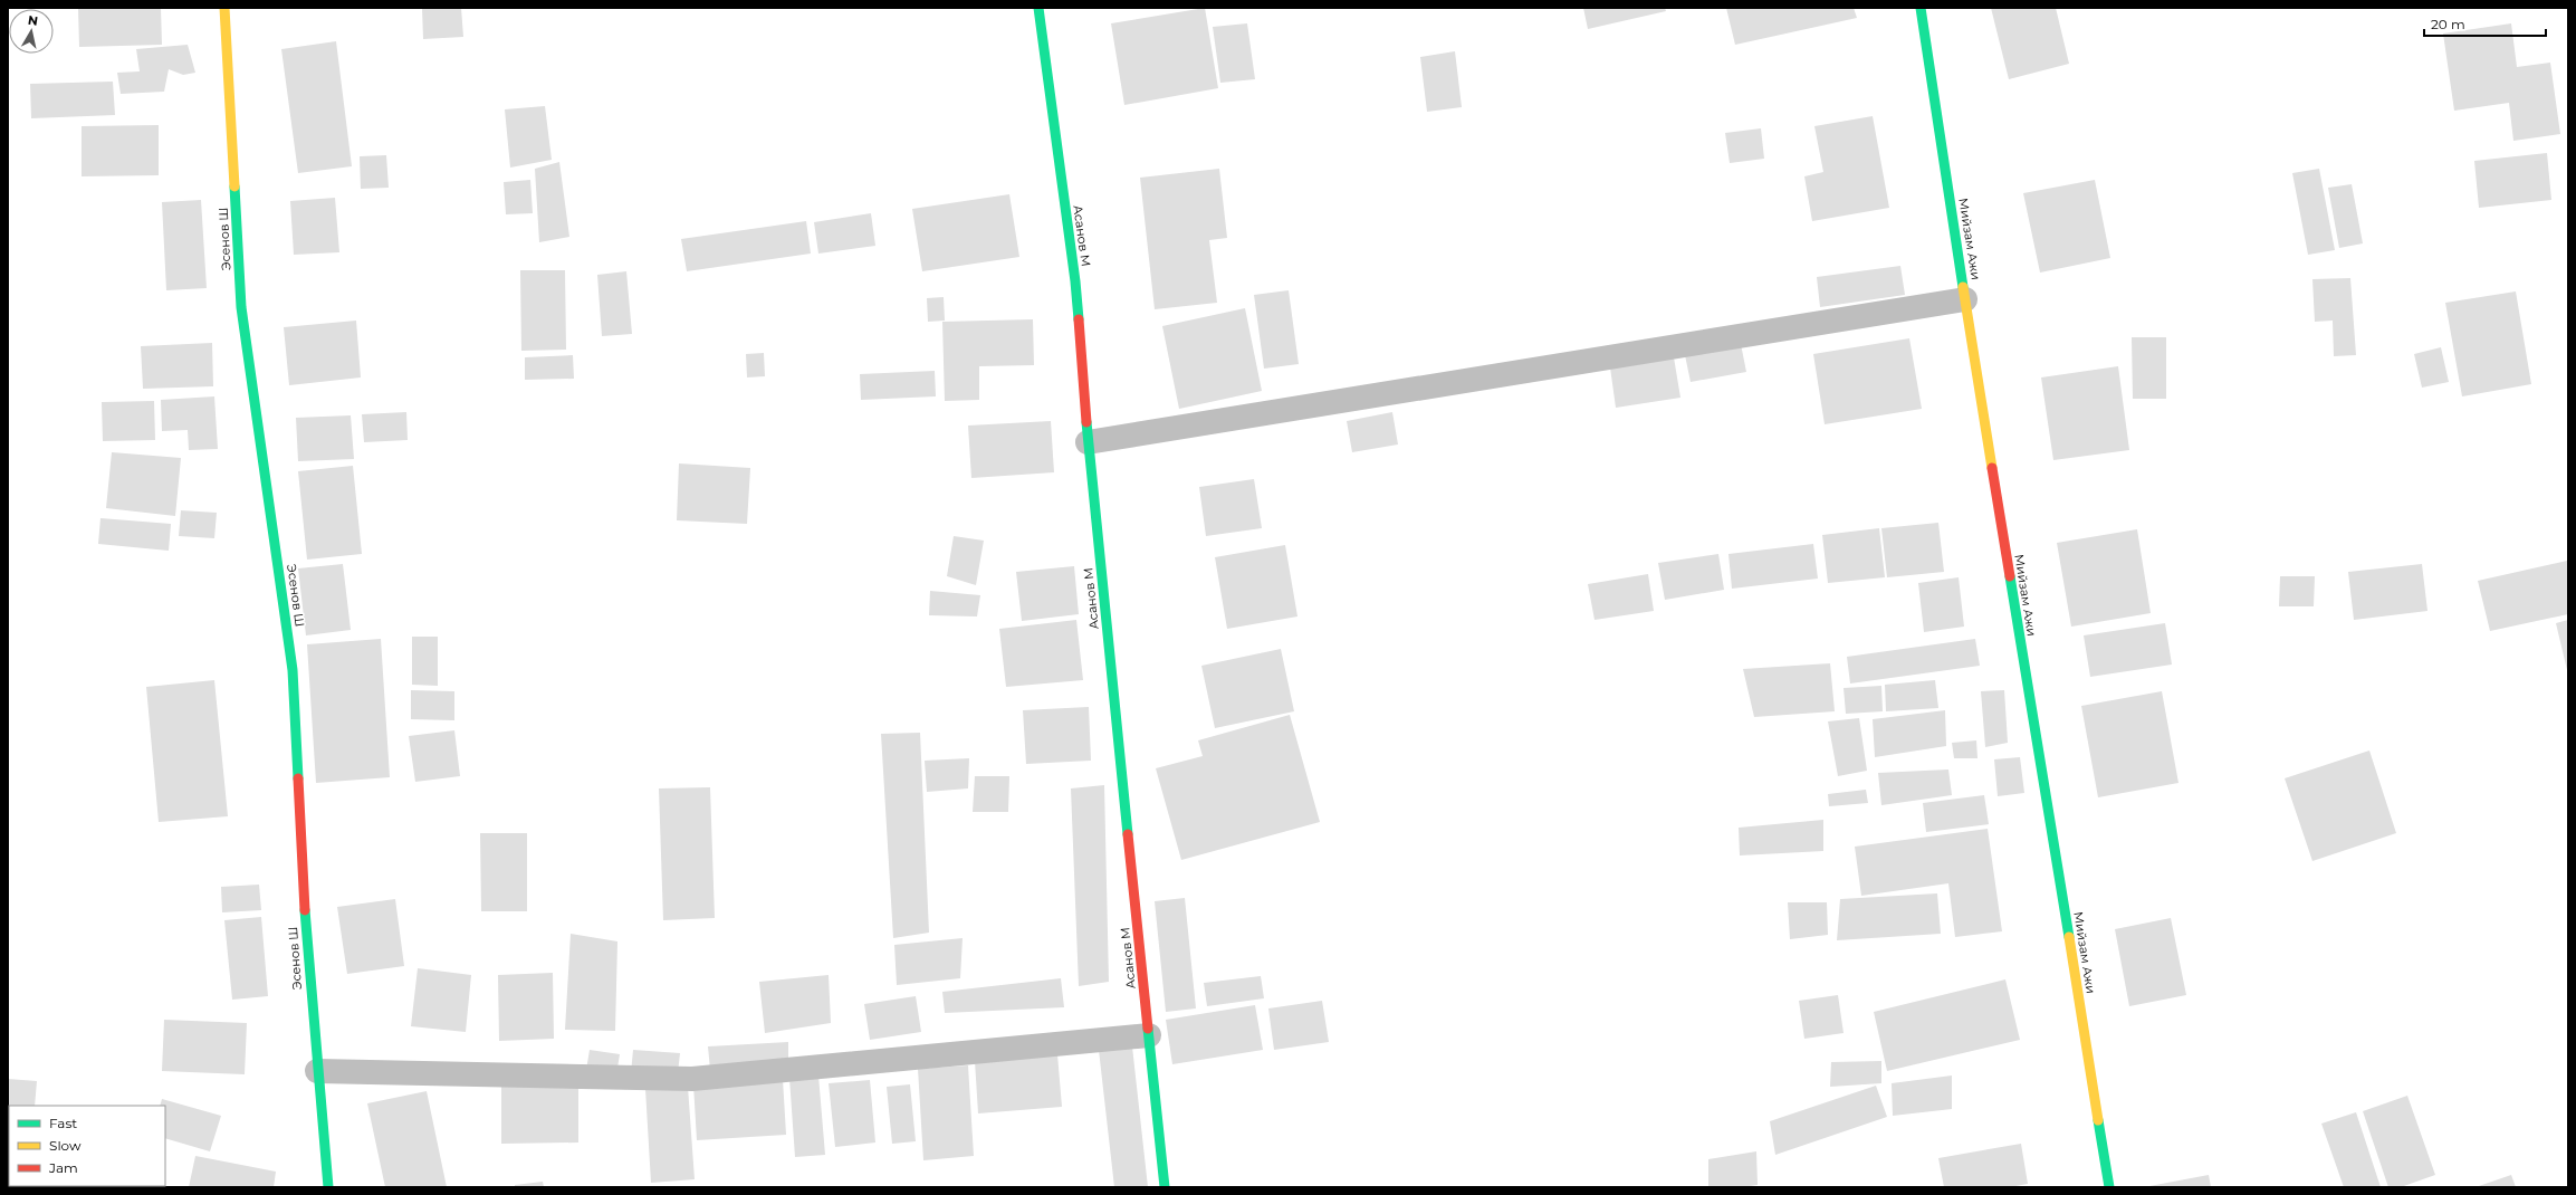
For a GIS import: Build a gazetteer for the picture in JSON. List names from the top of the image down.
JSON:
{
  "streets": {
    "street": ["Асанов М", "Эсенов Ш", "Мийзам Ажи"]
  },
  "legend": ["Fast", "Slow", "Jam"],
  "scale_bar": "20 m",
  "north": "top"
}
